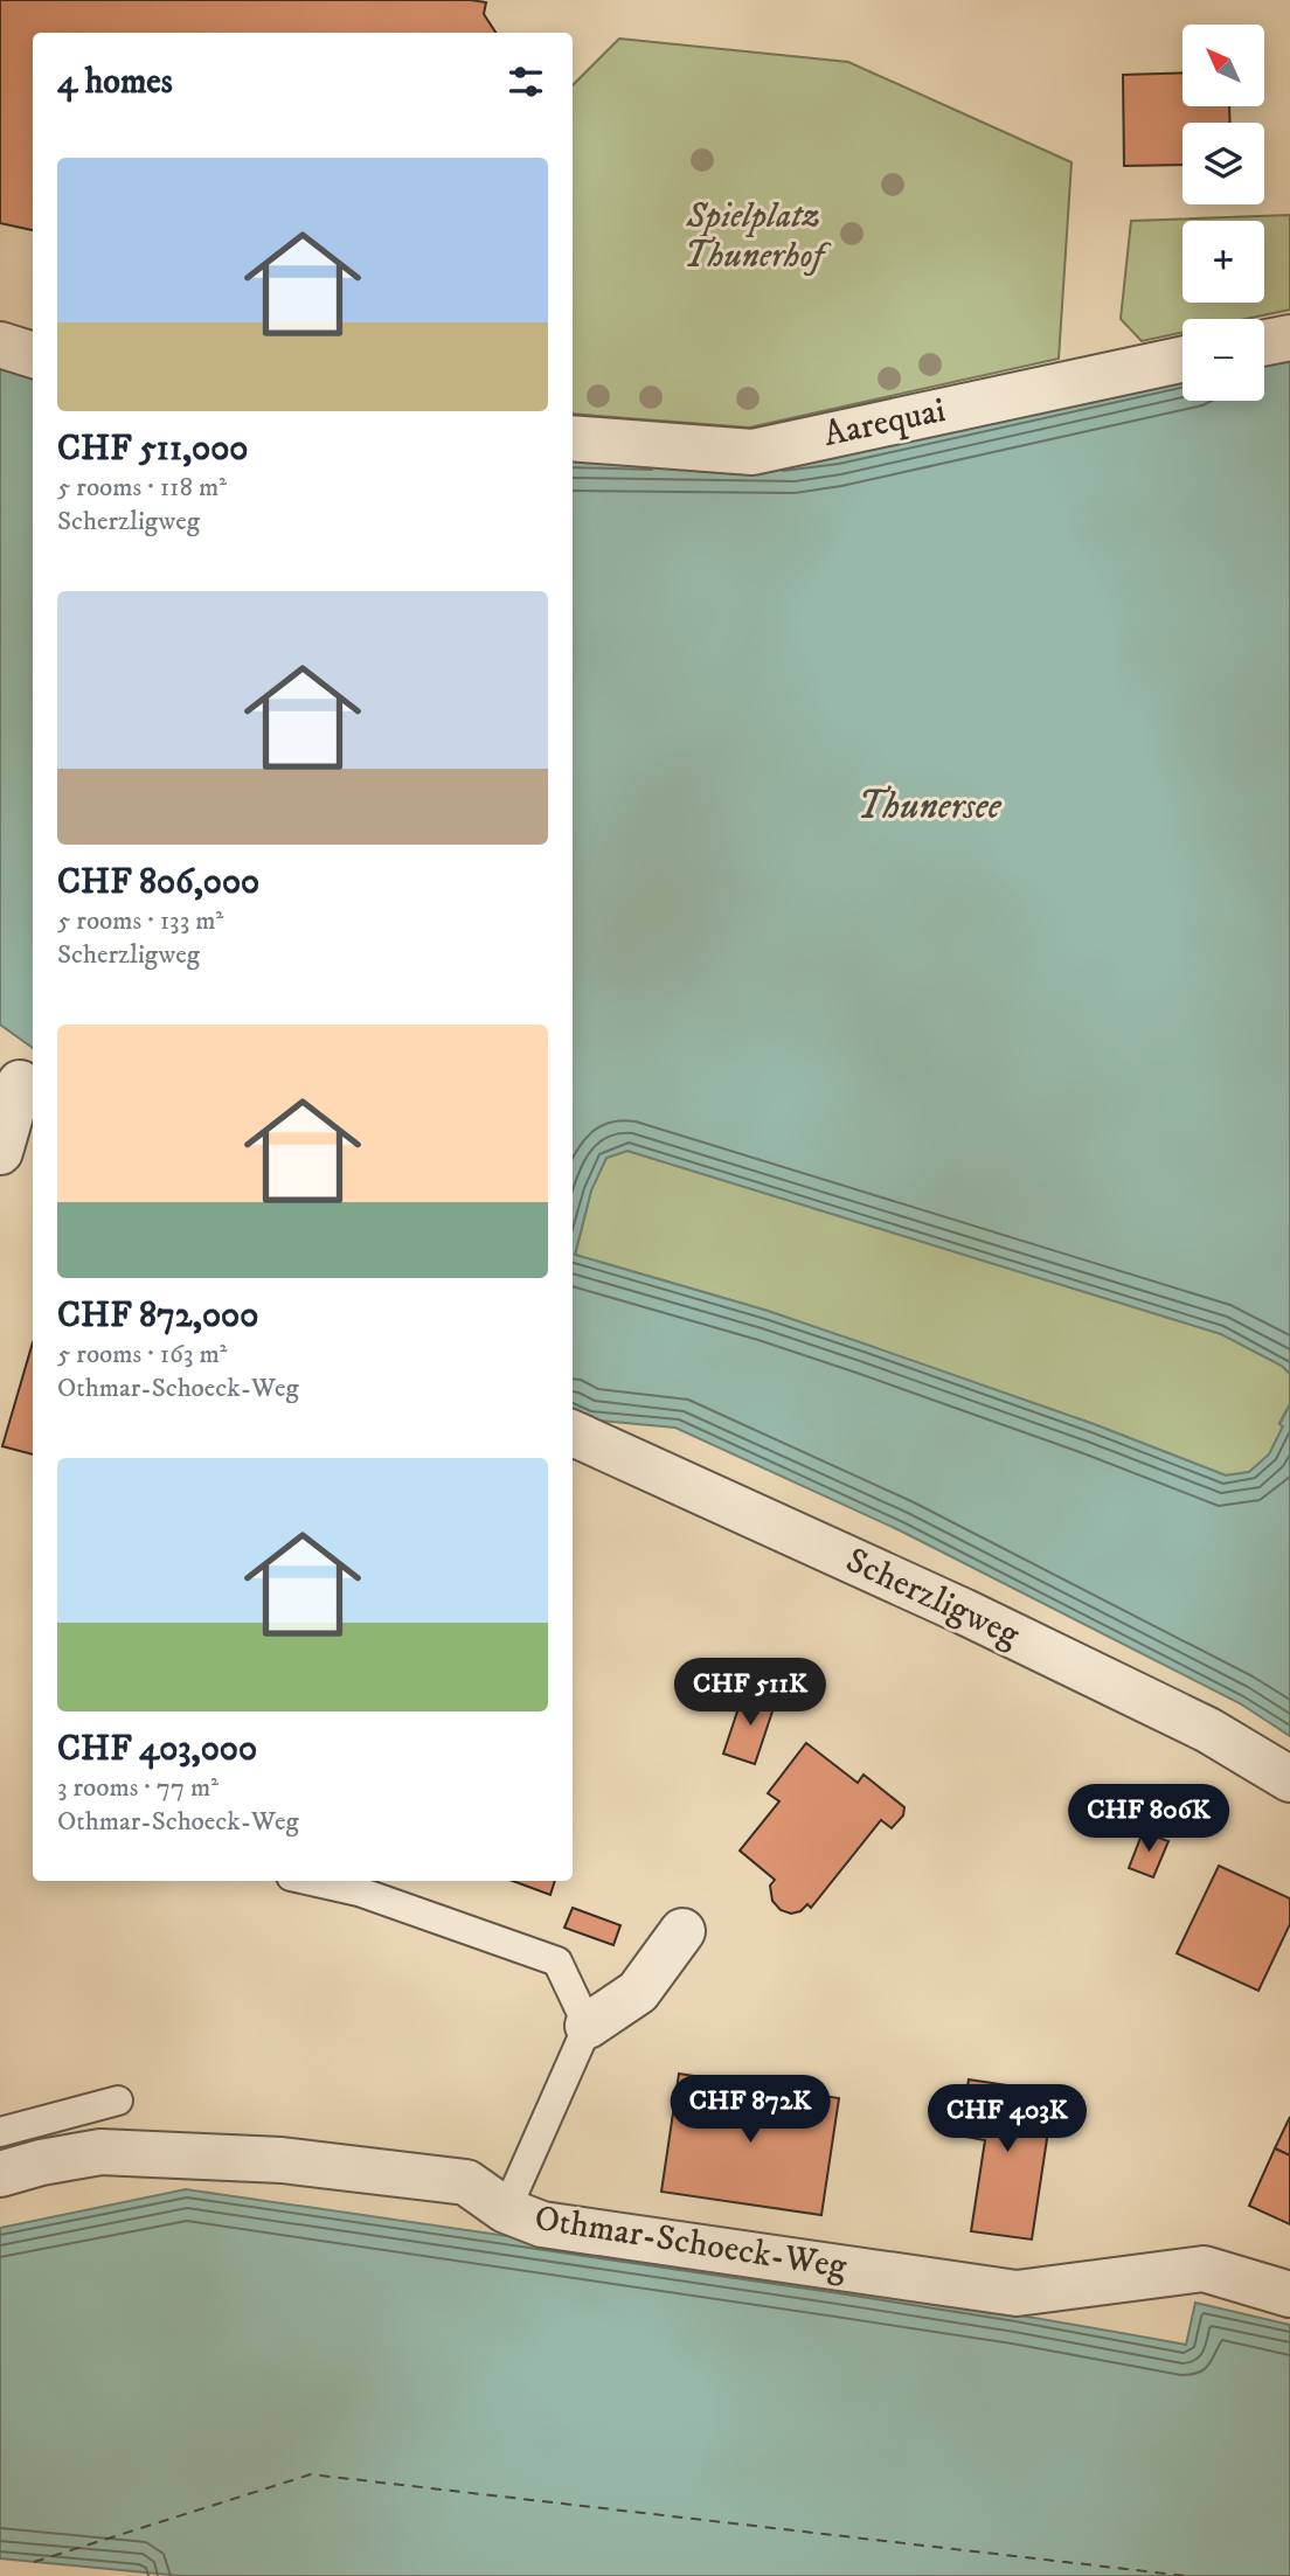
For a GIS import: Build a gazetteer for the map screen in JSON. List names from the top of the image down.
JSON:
{
  "streets": {
    "street": ["Aarequai", "Scherzligweg", "Othmar-Schoeck-Weg"]
  },
  "water": ["Thunersee"],
  "parks": ["Spielplatz Thunerhof"],
  "north": "top left",
  "page": {
    "map_buttons": ["+", "−"],
    "heading": "4 homes",
    "list": [
      {
        "name": "CHF 511,000",
        "note": "5 rooms · 118 m² · Scherzligweg"
      },
      {
        "name": "CHF 806,000",
        "note": "5 rooms · 133 m² · Scherzligweg"
      },
      {
        "name": "CHF 872,000",
        "note": "5 rooms · 163 m² · Othmar-Schoeck-Weg"
      },
      {
        "name": "CHF 403,000",
        "note": "3 rooms · 77 m² · Othmar-Schoeck-Weg"
      }
    ],
    "price": [
      "CHF 511K",
      "CHF 806K",
      "CHF 872K",
      "CHF 403K"
    ]
  }
}
